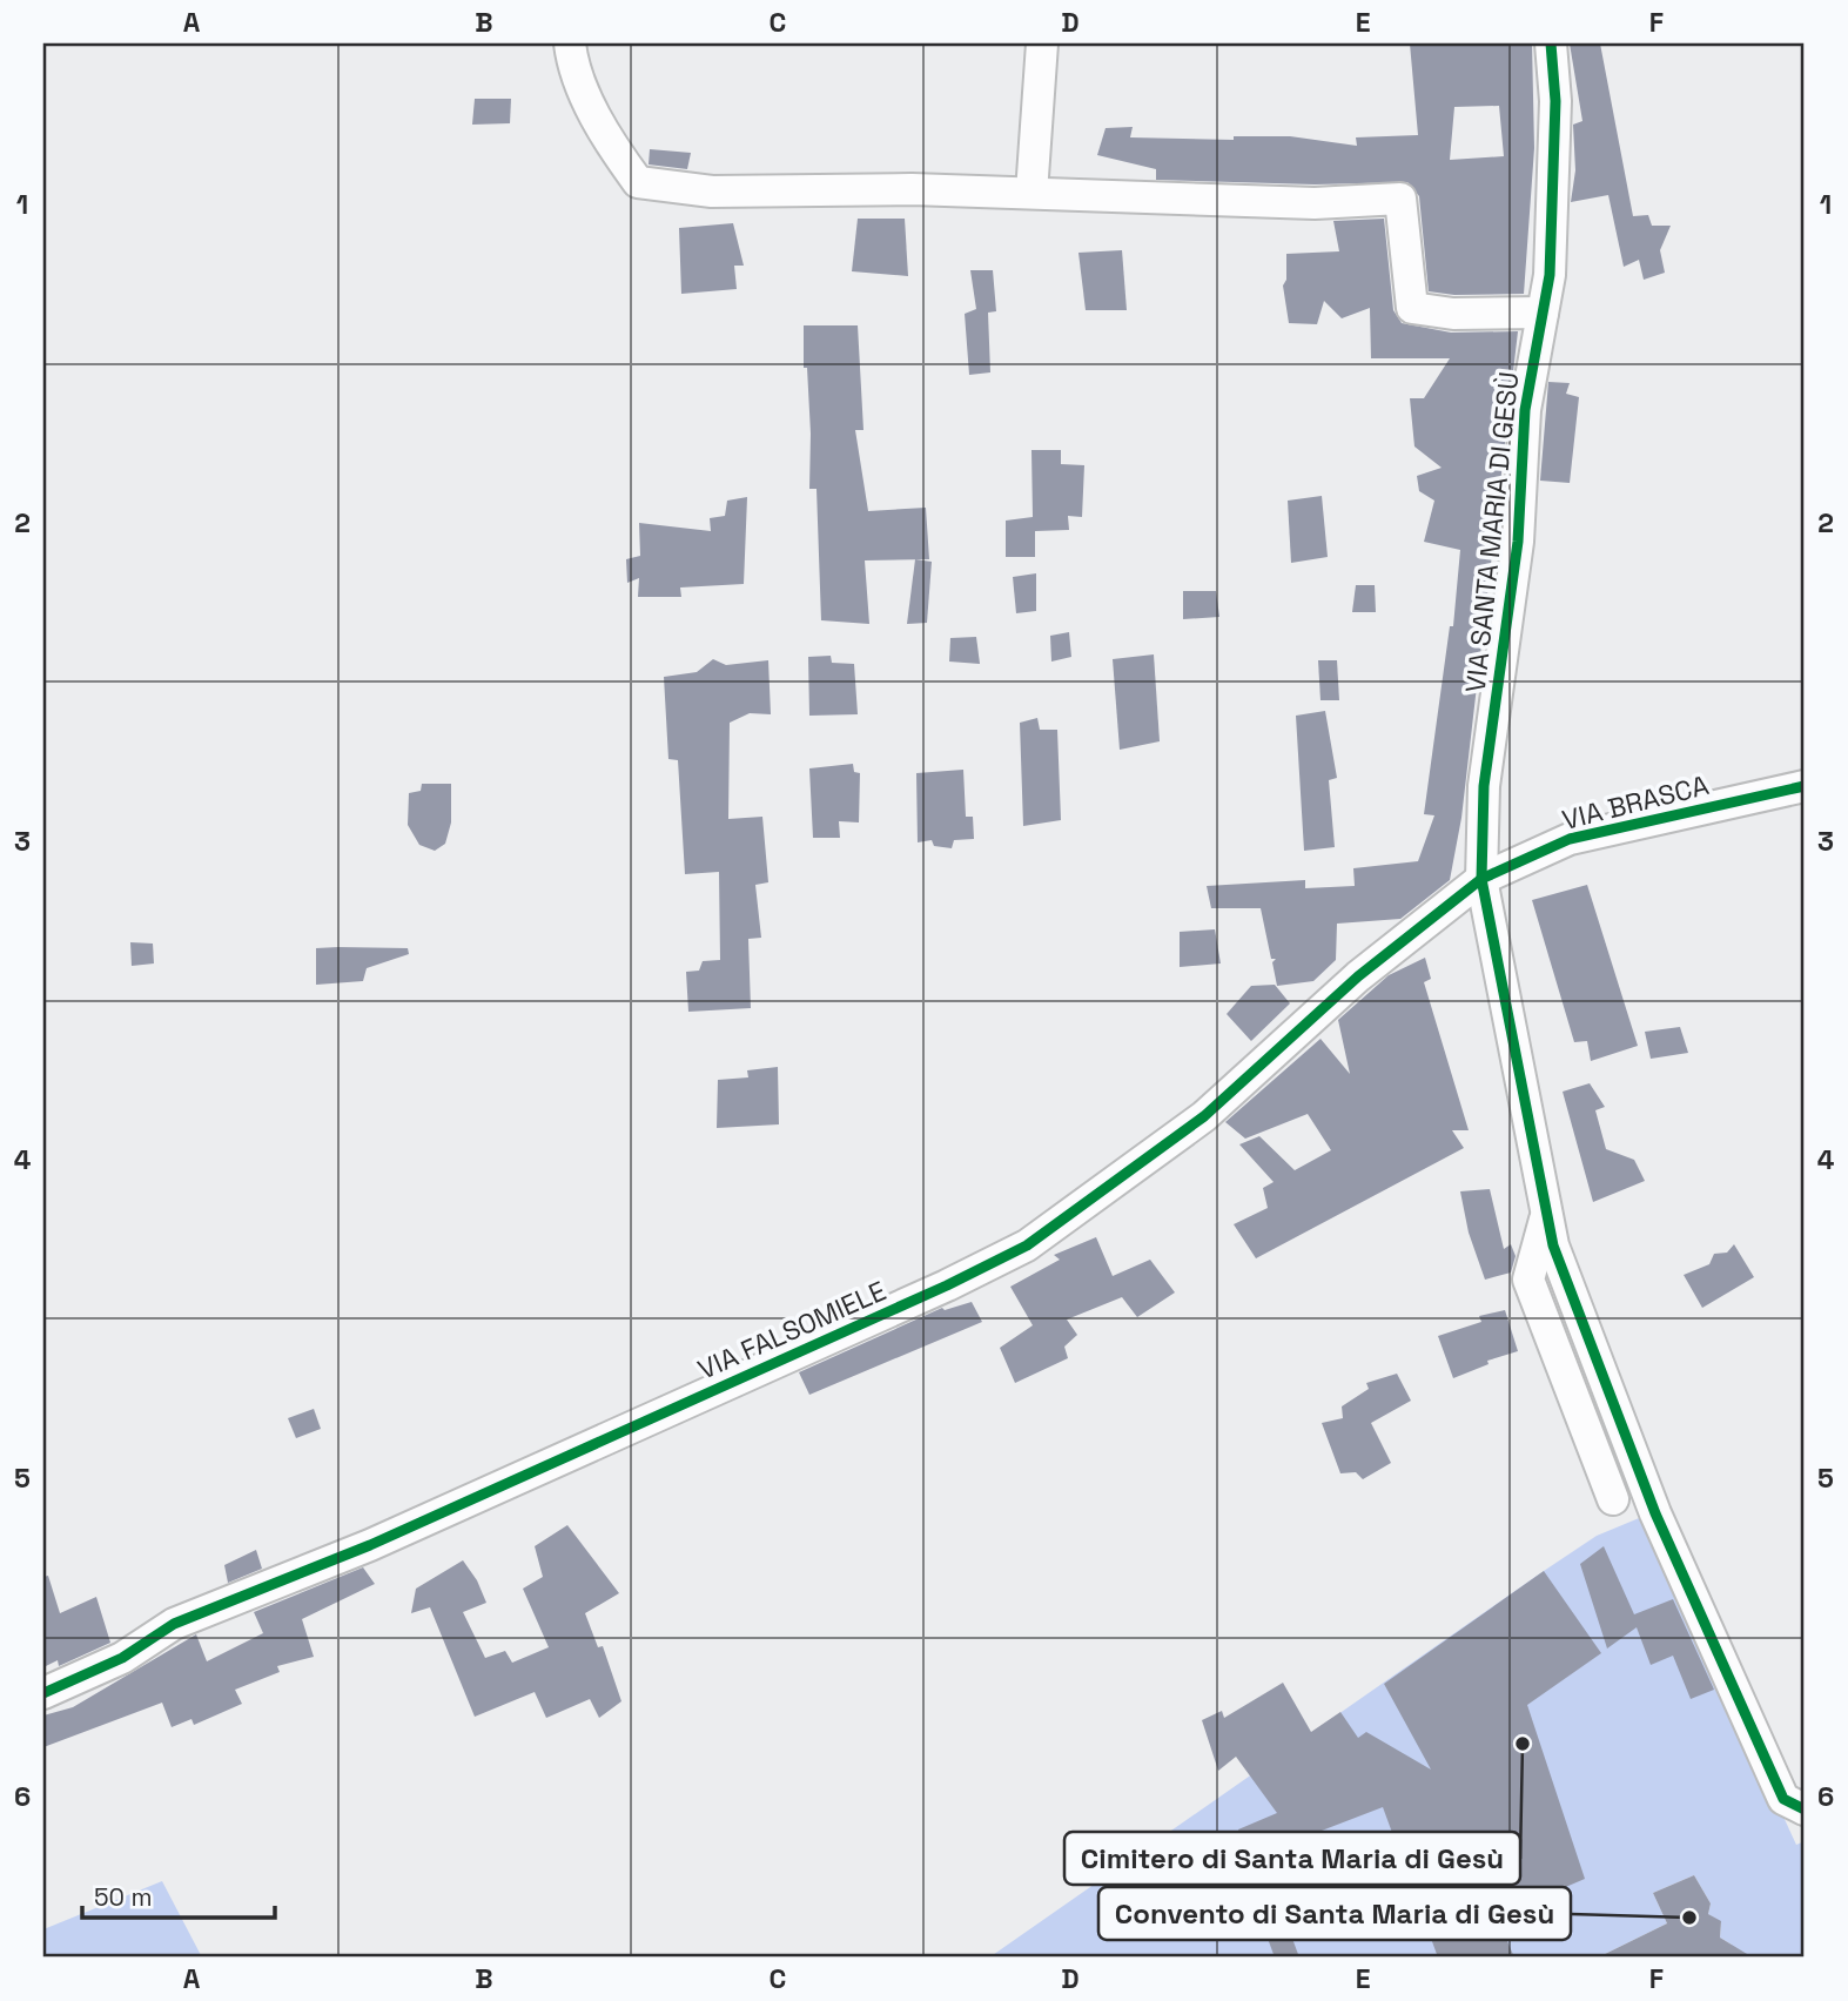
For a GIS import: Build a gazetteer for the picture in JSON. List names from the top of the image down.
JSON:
{
  "streets": {
    "street": ["VIA SANTA MARIA DI GESÙ", "VIA BRASCA", "VIA FALSOMIELE"]
  },
  "crossings": [
    ["VIA SANTA MARIA DI GESÙ", "VIA BRASCA"],
    ["VIA SANTA MARIA DI GESÙ", "VIA FALSOMIELE"],
    ["VIA BRASCA", "VIA FALSOMIELE"]
  ],
  "places": ["Cimitero di Santa Maria di Gesù", "Convento di Santa Maria di Gesù"],
  "scale_bar": "50 m",
  "grid": {
    "columns": [
      "A",
      "B",
      "C",
      "D",
      "E",
      "F"
    ],
    "rows": [
      "1",
      "2",
      "3",
      "4",
      "5",
      "6"
    ]
  }
}
